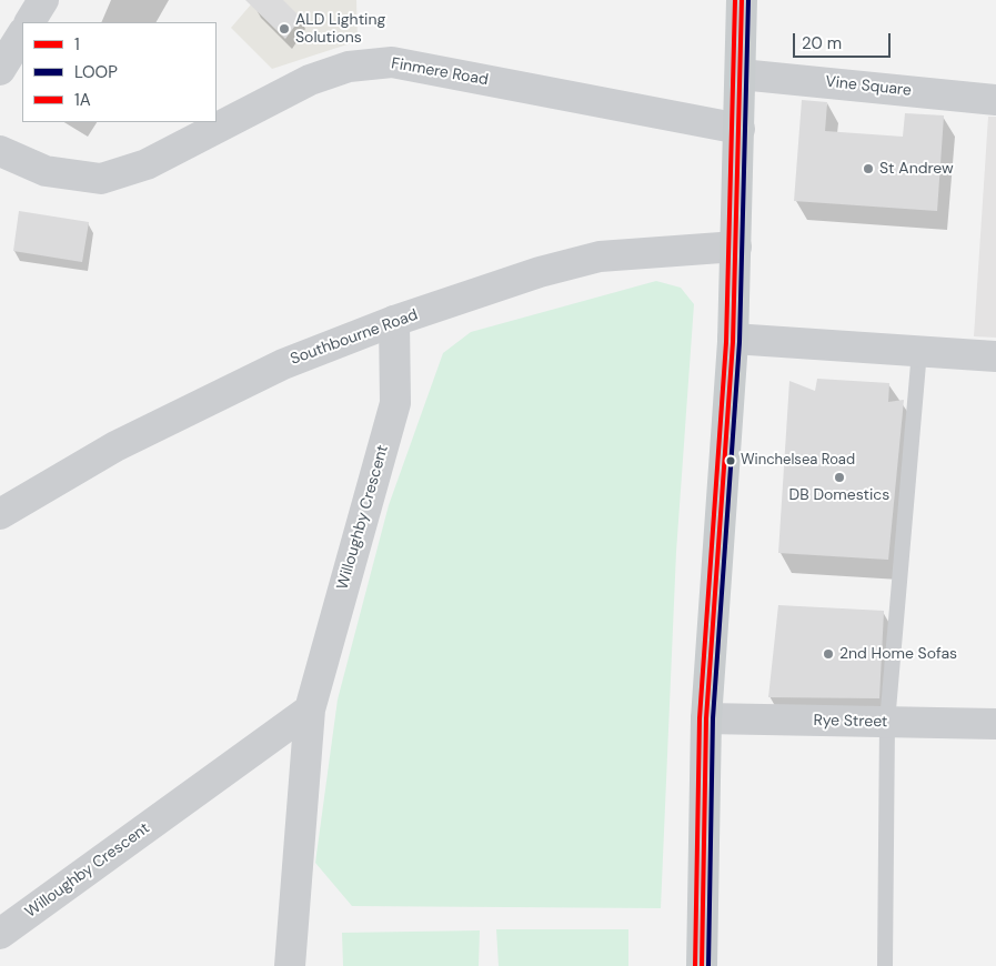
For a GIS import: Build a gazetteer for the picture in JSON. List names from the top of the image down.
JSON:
{
  "streets": {
    "street": [
      "Finmere Road",
      "Vine Square",
      "Southbourne Road",
      "Willoughby Crescent",
      "Rye Street"
    ]
  },
  "crossings": [
    ["Southbourne Road", "Willoughby Crescent"]
  ],
  "places": [
    "ALD Lighting Solutions",
    "St Andrew",
    "Winchelsea Road",
    "DB Domestics",
    "2nd Home Sofas"
  ],
  "lines": ["transit line 1", "transit line LOOP", "transit line 1A"],
  "legend": ["1", "LOOP", "1A"],
  "scale_bar": "20 m"
}
